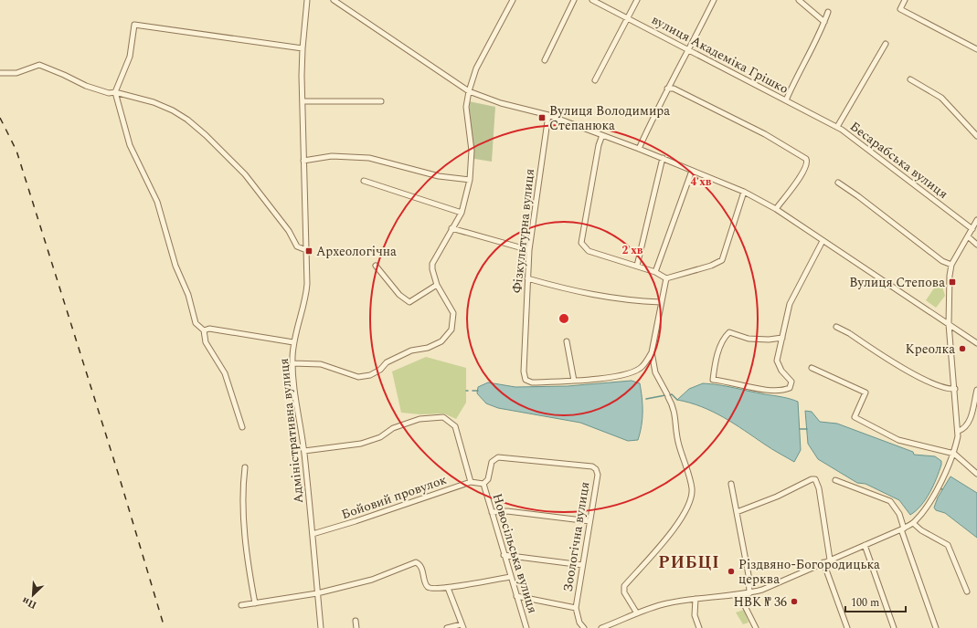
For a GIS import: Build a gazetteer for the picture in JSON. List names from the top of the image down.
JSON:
{
  "streets": {
    "street": [
      "вулиця Академіка Грішко",
      "Бесарабська вулиця",
      "Фізкультурна вулиця",
      "Адміністративна вулиця",
      "Бойовий провулок",
      "Зоологічна вулиця",
      "Новосільська вулиця"
    ]
  },
  "crossings": [
    ["вулиця Академіка Грішко", "Бесарабська вулиця"],
    ["Адміністративна вулиця", "Бойовий провулок"],
    ["Бойовий провулок", "Зоологічна вулиця"],
    ["Бойовий провулок", "Новосільська вулиця"],
    ["Зоологічна вулиця", "Новосільська вулиця"]
  ],
  "districts": ["РИБЦІ"],
  "places": {
    "transit": ["Вулиця Володимира Степанюка", "Археологічна", "Вулиця Степова"],
    "other": ["Креолка", "Різдвяно-Богородицька церква", "НВК № 36"]
  },
  "scale_bar": "100 m",
  "north": "bottom left",
  "rings": ["4 хв", "2 хв"]
}
